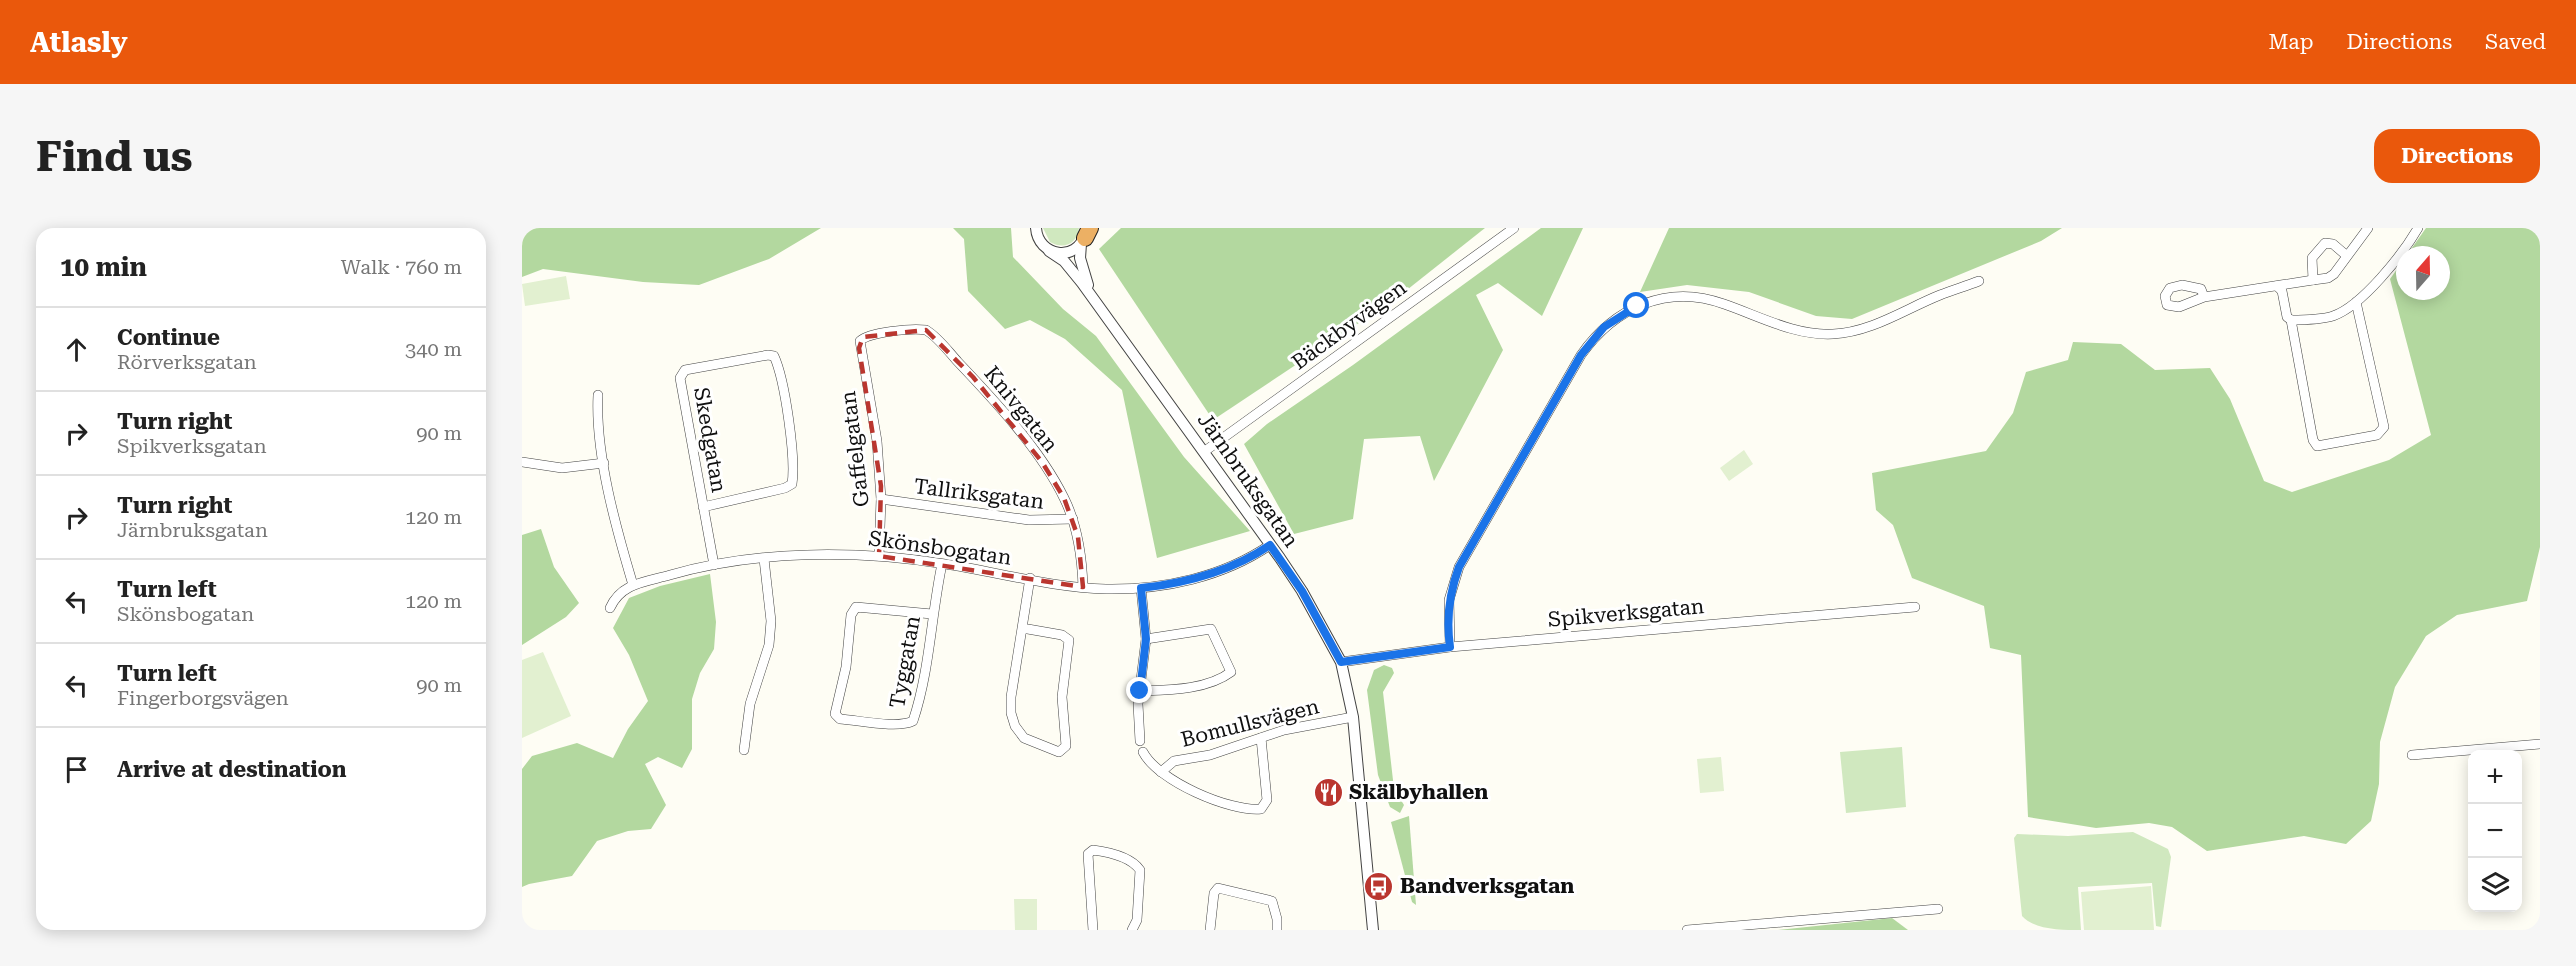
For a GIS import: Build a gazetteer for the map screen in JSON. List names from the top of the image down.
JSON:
{
  "streets": {
    "street": [
      "Bäckbyvägen",
      "Knivgatan",
      "Skedgatan",
      "Gaffelgatan",
      "Järnbruksgatan",
      "Tallriksgatan",
      "Skönsbogatan",
      "Spikverksgatan",
      "Tyggatan",
      "Bomullsvägen"
    ]
  },
  "crossings": [
    ["Bäckbyvägen", "Järnbruksgatan"],
    ["Knivgatan", "Gaffelgatan"],
    ["Knivgatan", "Tallriksgatan"],
    ["Knivgatan", "Skönsbogatan"],
    ["Skedgatan", "Skönsbogatan"],
    ["Gaffelgatan", "Tallriksgatan"],
    ["Gaffelgatan", "Skönsbogatan"],
    ["Järnbruksgatan", "Skönsbogatan"],
    ["Järnbruksgatan", "Spikverksgatan"],
    ["Järnbruksgatan", "Bomullsvägen"],
    ["Skönsbogatan", "Tyggatan"]
  ],
  "places": {
    "restaurant": ["Skälbyhallen"],
    "bus stop": ["Bandverksgatan"]
  },
  "north": "top",
  "page": {
    "header": "Atlasly",
    "nav": ["Map", "Directions", "Saved"],
    "buttons": "Directions",
    "title": "Find us",
    "heading": ["10 min", "Walk · 760 m"],
    "list": [
      ["Continue", "Rörverksgatan", "340 m"],
      ["Turn right", "Spikverksgatan", "90 m"],
      ["Turn right", "Järnbruksgatan", "120 m"],
      ["Turn left", "Skönsbogatan", "120 m"],
      ["Turn left", "Fingerborgsvägen", "90 m"],
      "Arrive at destination"
    ],
    "map_buttons": ["+", "−"]
  }
}
